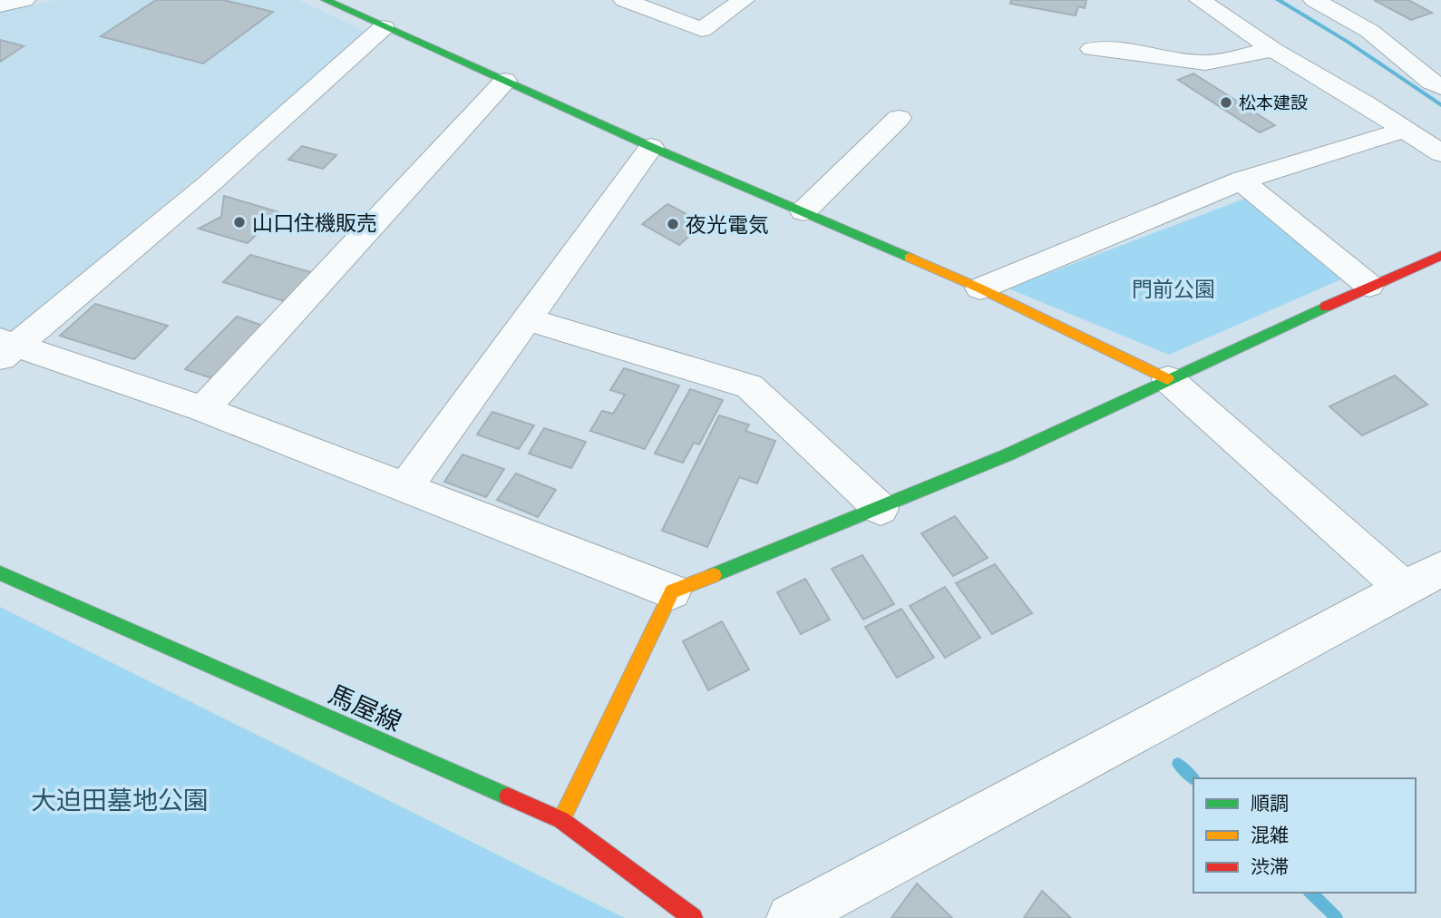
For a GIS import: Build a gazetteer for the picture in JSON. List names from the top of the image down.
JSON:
{
  "streets": {
    "street": ["馬屋線"]
  },
  "parks": ["門前公園", "大迫田墓地公園"],
  "places": ["松本建設", "山口住機販売", "夜光電気"],
  "legend": ["順調", "混雑", "渋滞"]
}
